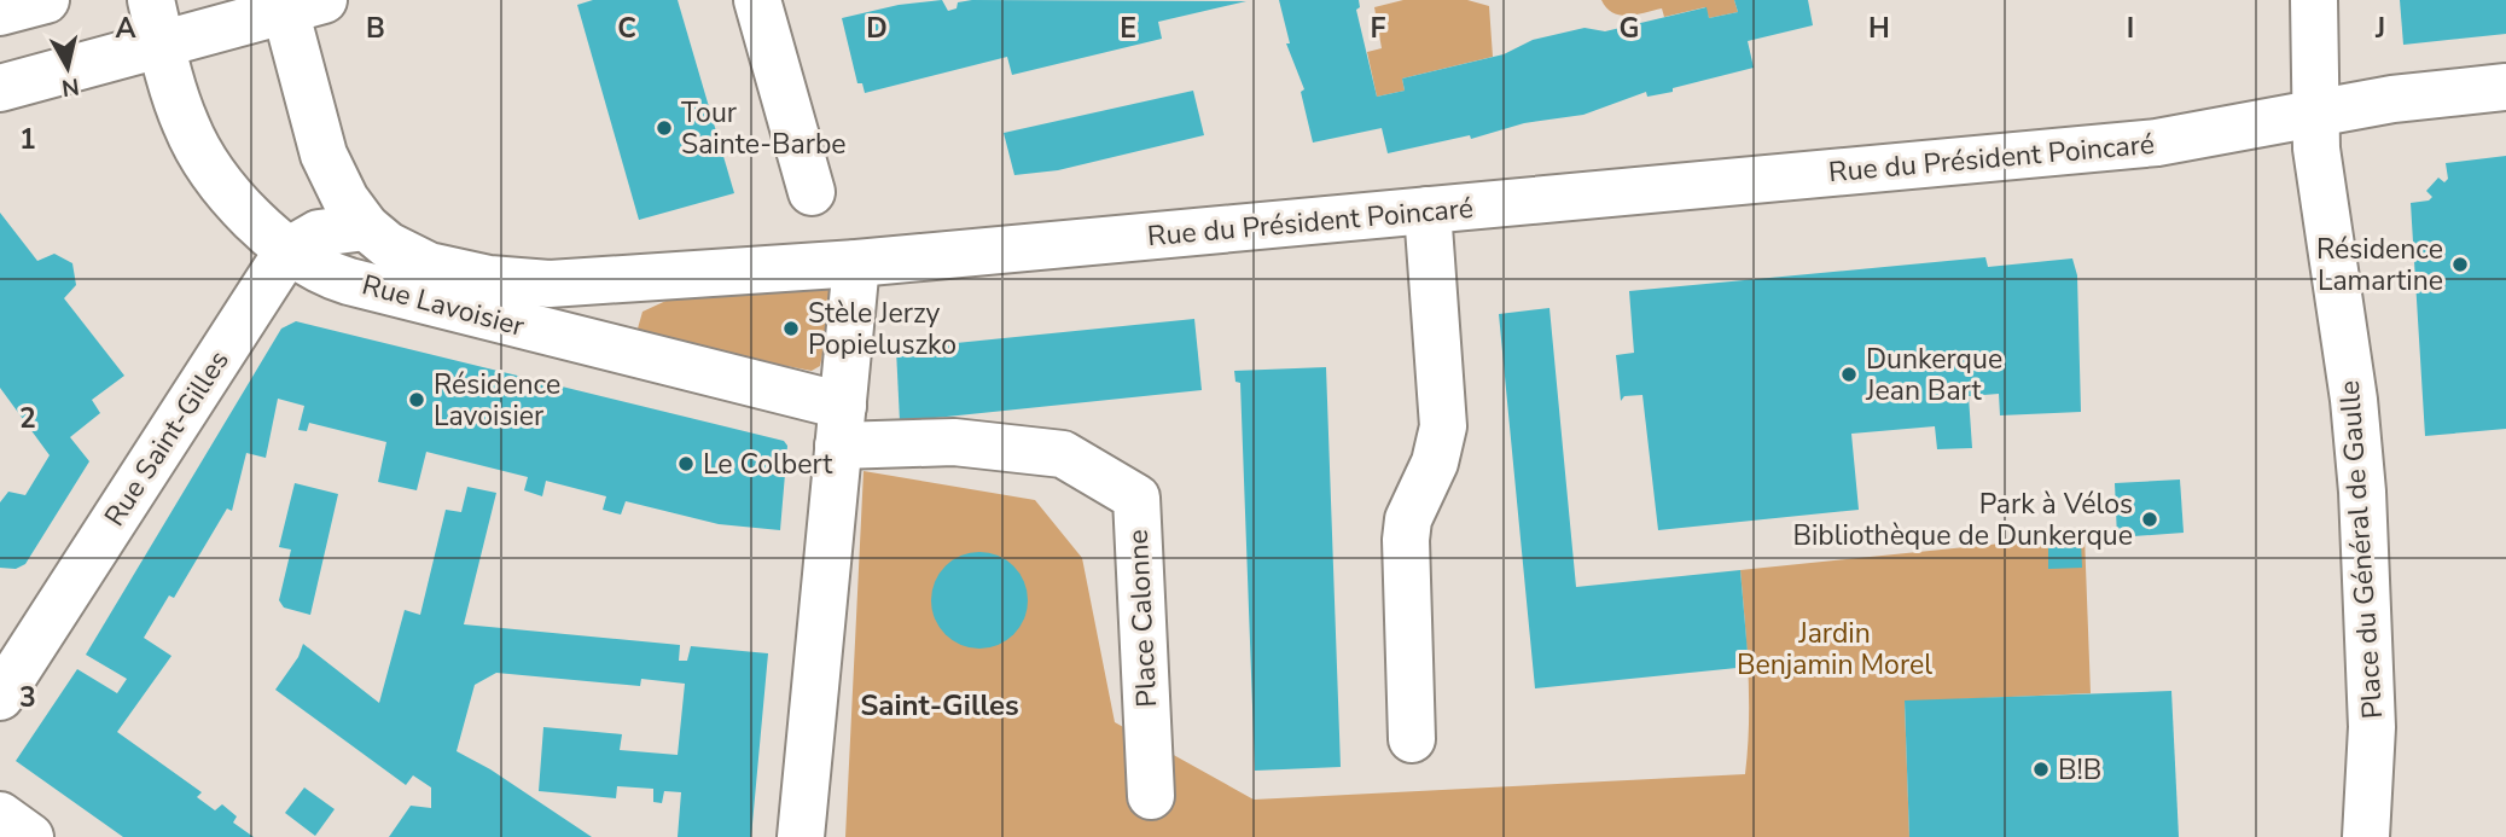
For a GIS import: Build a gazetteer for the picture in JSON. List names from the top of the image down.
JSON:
{
  "streets": {
    "street": [
      "Rue du Président Poincaré",
      "Rue Lavoisier",
      "Rue Saint-Gilles",
      "Place du Général de Gaulle",
      "Place Calonne"
    ]
  },
  "crossings": [
    ["Rue du Président Poincaré", "Place du Général de Gaulle"],
    ["Rue Lavoisier", "Rue Saint-Gilles"],
    ["Rue Lavoisier", "Place Calonne"]
  ],
  "districts": ["Saint-Gilles"],
  "parks": ["Jardin Benjamin Morel"],
  "places": [
    "Tour Sainte-Barbe",
    "Résidence Lamartine",
    "Stèle Jerzy Popieluszko",
    "Dunkerque Jean Bart",
    "Résidence Lavoisier",
    "Le Colbert",
    "Park à Vélos Bibliothèque de Dunkerque",
    "B!B"
  ],
  "north": "bottom",
  "grid": {
    "columns": [
      "A",
      "B",
      "C",
      "D",
      "E",
      "F",
      "G",
      "H",
      "I",
      "J"
    ],
    "rows": ["1", "2", "3"]
  }
}
